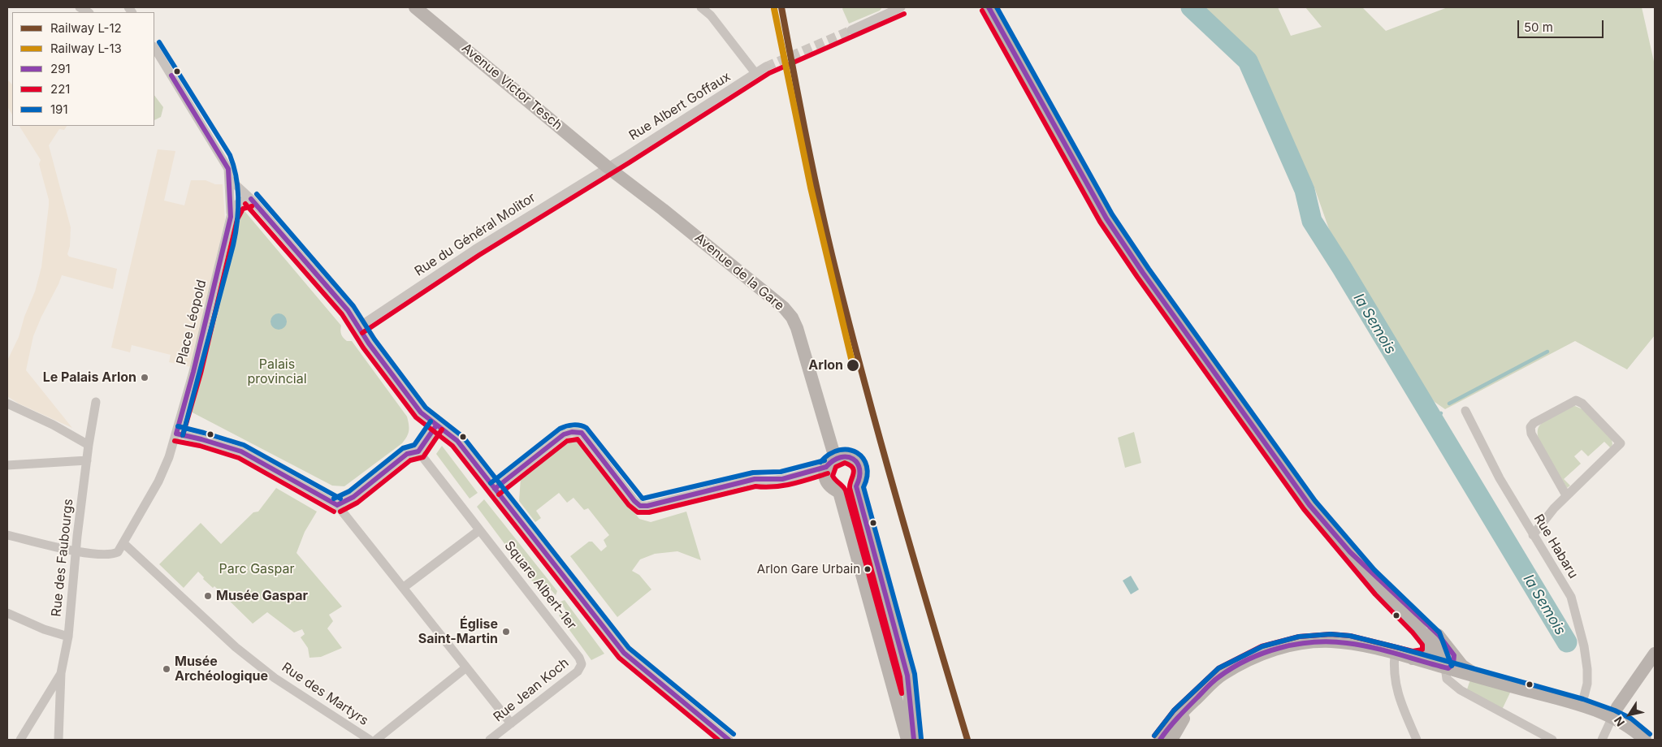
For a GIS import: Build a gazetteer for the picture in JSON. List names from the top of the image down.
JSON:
{
  "streets": {
    "main road": ["Avenue Victor Tesch", "Avenue de la Gare"],
    "street": [
      "Rue Albert Goffaux",
      "Rue du Général Molitor",
      "Place Léopold",
      "Rue Habaru",
      "Rue des Faubourgs",
      "Square Albert-1er",
      "Rue Jean Koch",
      "Rue des Martyrs"
    ]
  },
  "crossings": [
    ["Avenue Victor Tesch", "Rue Albert Goffaux"],
    ["Avenue Victor Tesch", "Rue du Général Molitor"],
    ["Avenue Victor Tesch", "Avenue de la Gare"],
    ["Rue Albert Goffaux", "Rue du Général Molitor"],
    ["Rue Albert Goffaux", "Avenue de la Gare"],
    ["Rue du Général Molitor", "Avenue de la Gare"],
    ["Place Léopold", "Rue des Martyrs"],
    ["Square Albert-1er", "Rue Jean Koch"]
  ],
  "water": ["la Semois"],
  "parks": ["Palais provincial", "Parc Gaspar"],
  "places": [
    "Arlon",
    "Le Palais Arlon",
    "Arlon Gare Urbain",
    "Musée Gaspar",
    "Église Saint-Martin",
    "Musée Archéologique"
  ],
  "lines": [
    "rail line L-12",
    "transit line 291",
    "transit line 191",
    "rail line L-13",
    "transit line 221"
  ],
  "legend": [
    "Railway L-12",
    "Railway L-13",
    "291",
    "221",
    "191"
  ],
  "scale_bar": "50 m",
  "north": "bottom left"
}
